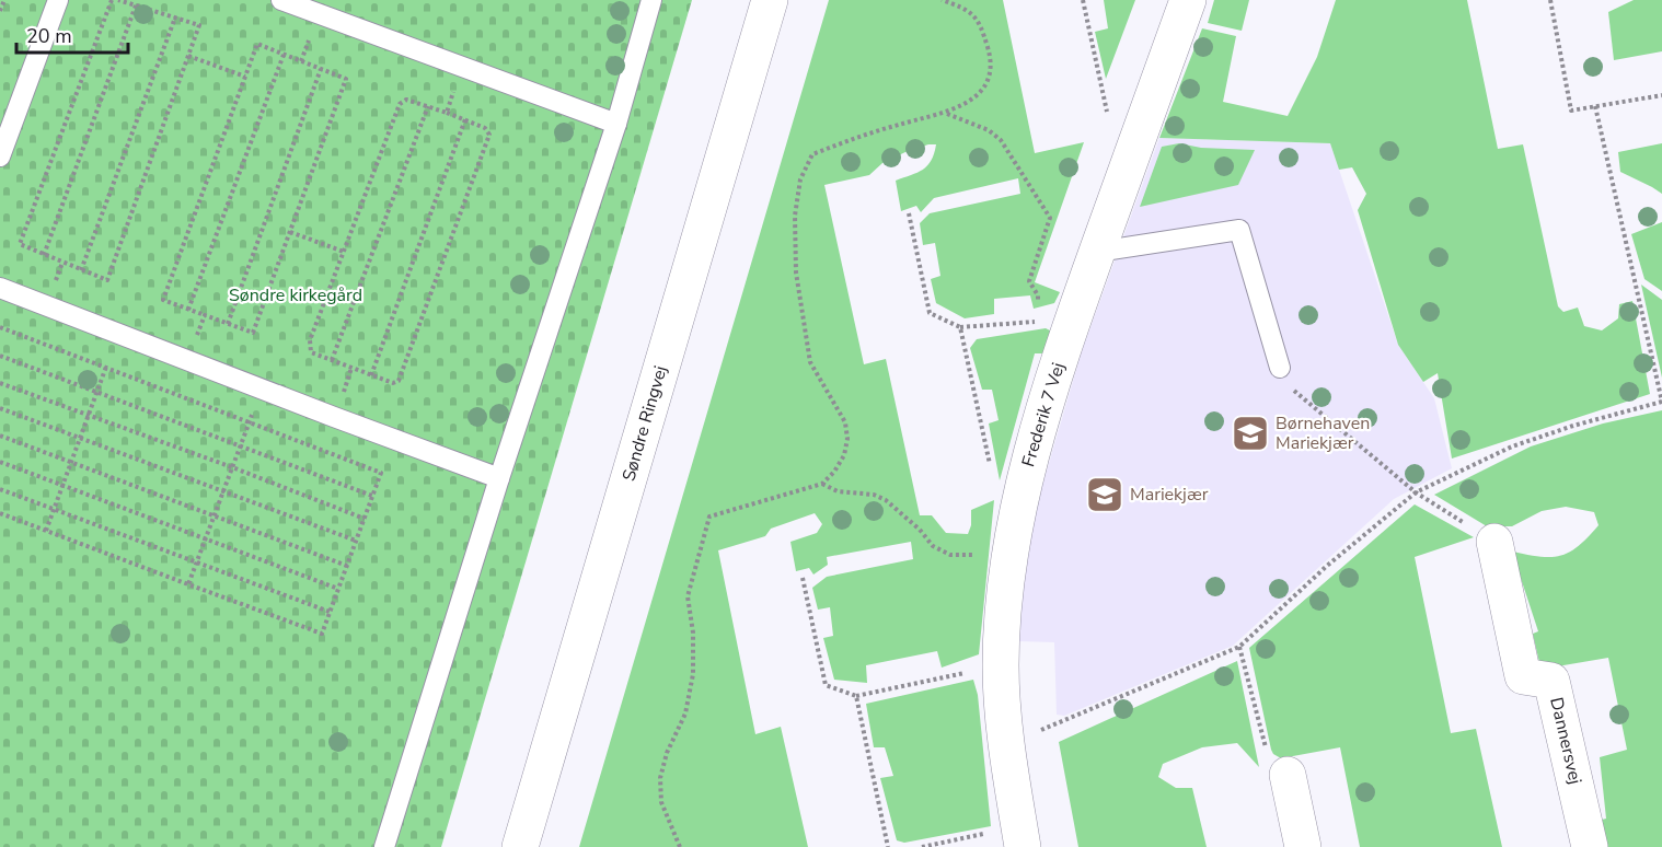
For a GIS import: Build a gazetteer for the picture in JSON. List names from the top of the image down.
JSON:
{
  "streets": {
    "street": ["Frederik 7 Vej", "Søndre Ringvej", "Dannersvej"]
  },
  "parks": ["Søndre kirkegård"],
  "places": {
    "school or university": ["Børnehaven Mariekjær", "Mariekjær"]
  },
  "scale_bar": "20 m"
}
